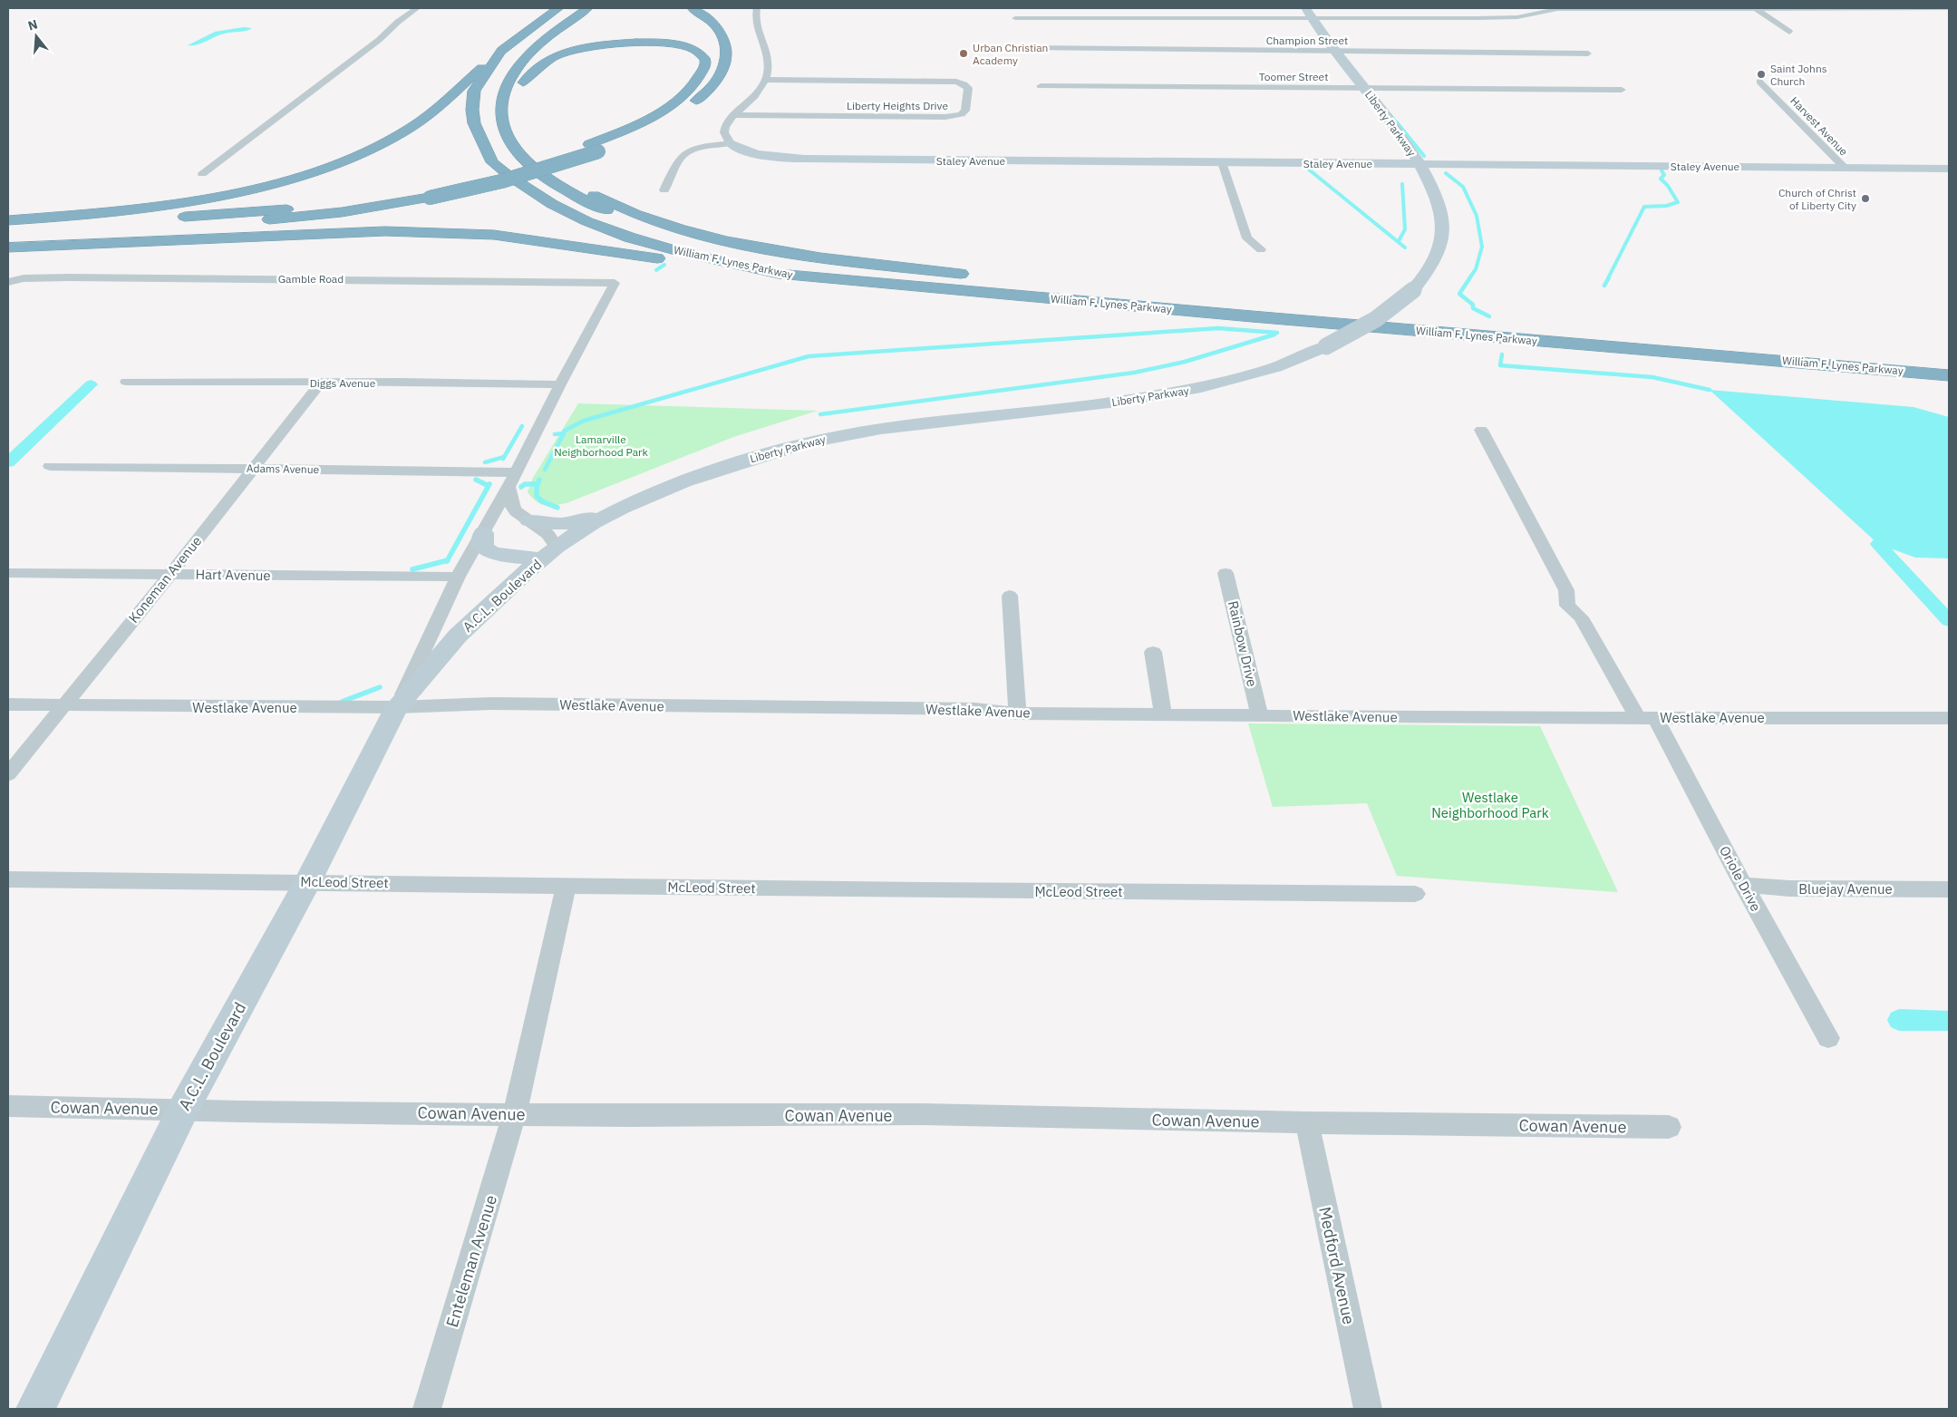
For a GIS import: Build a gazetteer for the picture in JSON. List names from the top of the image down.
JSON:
{
  "streets": {
    "highway": ["William F. Lynes Parkway"],
    "street": [
      "Champion Street",
      "Toomer Street",
      "Liberty Heights Drive",
      "Liberty Parkway",
      "Harvest Avenue",
      "Staley Avenue",
      "Gamble Road",
      "Diggs Avenue",
      "Adams Avenue",
      "Hart Avenue",
      "Koneman Avenue",
      "A.C.L. Boulevard",
      "Rainbow Drive",
      "Westlake Avenue",
      "Oriole Drive",
      "McLeod Street",
      "Bluejay Avenue",
      "Cowan Avenue",
      "Enteleman Avenue",
      "Medford Avenue"
    ]
  },
  "crossings": [
    ["Champion Street", "Liberty Parkway"],
    ["Toomer Street", "Liberty Parkway"],
    ["Liberty Parkway", "Staley Avenue"],
    ["Liberty Parkway", "A.C.L. Boulevard"],
    ["Harvest Avenue", "Staley Avenue"],
    ["Gamble Road", "A.C.L. Boulevard"],
    ["Diggs Avenue", "Koneman Avenue"],
    ["Diggs Avenue", "A.C.L. Boulevard"],
    ["Adams Avenue", "Koneman Avenue"],
    ["Adams Avenue", "A.C.L. Boulevard"],
    ["Hart Avenue", "Koneman Avenue"],
    ["Hart Avenue", "A.C.L. Boulevard"],
    ["Koneman Avenue", "Westlake Avenue"],
    ["A.C.L. Boulevard", "Westlake Avenue"],
    ["A.C.L. Boulevard", "McLeod Street"],
    ["A.C.L. Boulevard", "Cowan Avenue"],
    ["Rainbow Drive", "Westlake Avenue"],
    ["Westlake Avenue", "Oriole Drive"],
    ["Oriole Drive", "Bluejay Avenue"],
    ["McLeod Street", "Enteleman Avenue"],
    ["Cowan Avenue", "Enteleman Avenue"],
    ["Cowan Avenue", "Medford Avenue"]
  ],
  "parks": ["Lamarville Neighborhood Park", "Westlake Neighborhood Park"],
  "places": ["Urban Christian Academy", "Saint Johns Church", "Church of Christ of Liberty City"],
  "north": "top"
}
